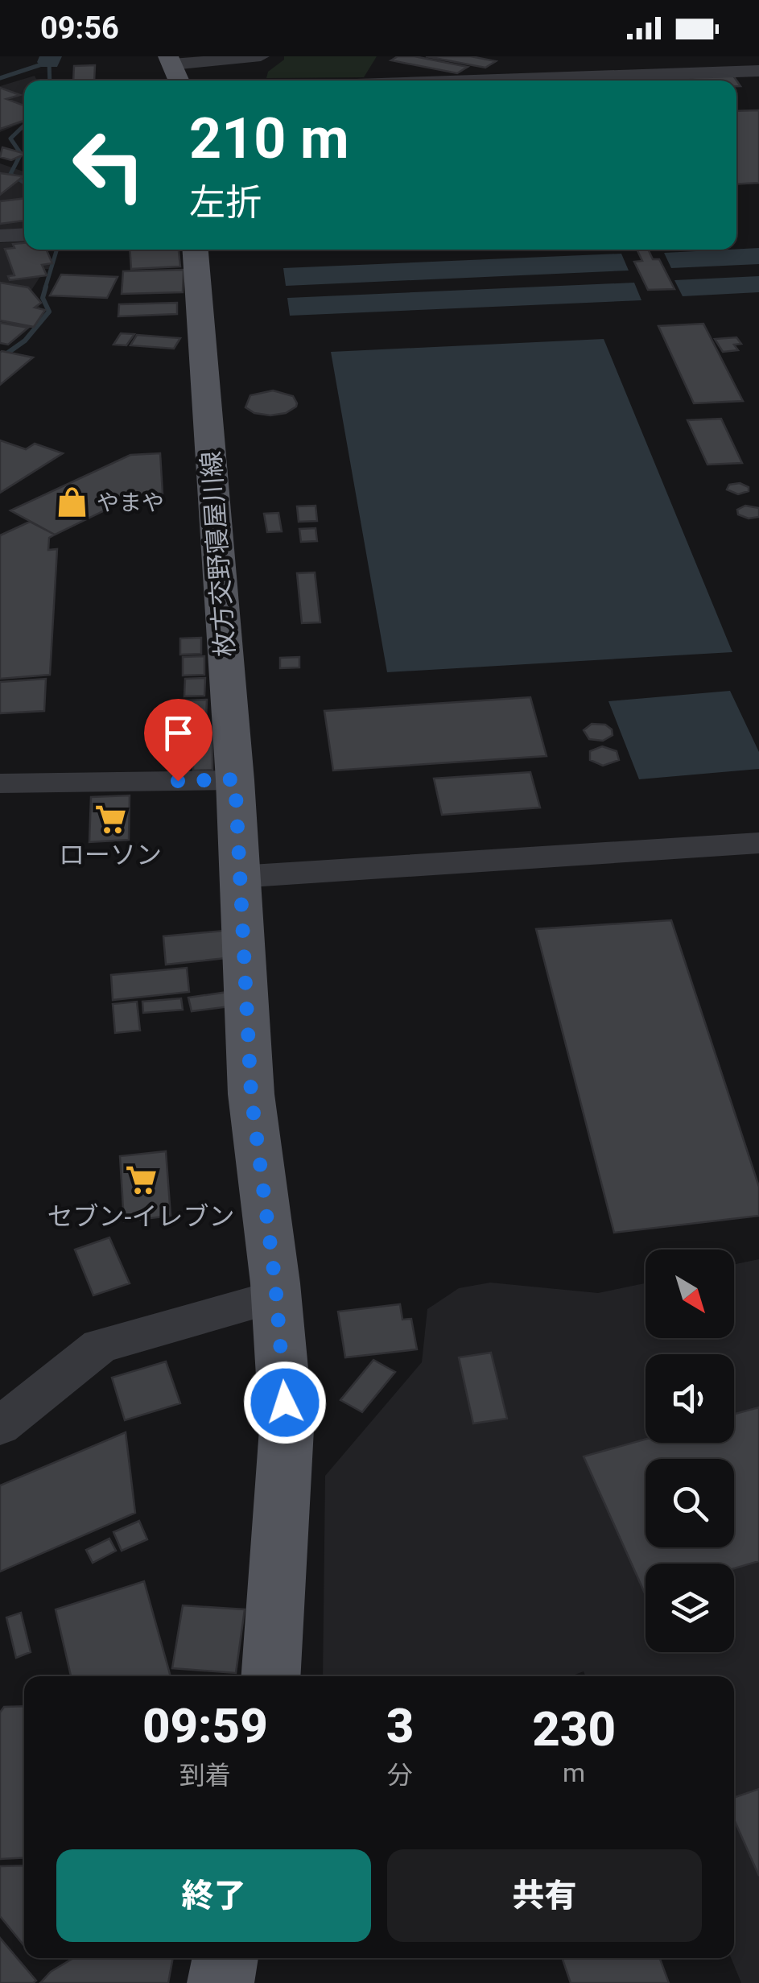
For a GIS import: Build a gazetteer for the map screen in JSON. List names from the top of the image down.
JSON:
{
  "streets": {
    "main road": ["枚方交野寝屋川線"]
  },
  "places": {
    "shop": ["やまや"],
    "supermarket": ["ローソン", "セブン-イレブン"]
  },
  "north": "bottom right",
  "page": {
    "status": "09:56",
    "turn": ["210 m", "左折"],
    "eta": [
      "09:59",
      "到着",
      "3",
      "分",
      "230",
      "m"
    ],
    "buttons": ["終了", "共有"]
  }
}
